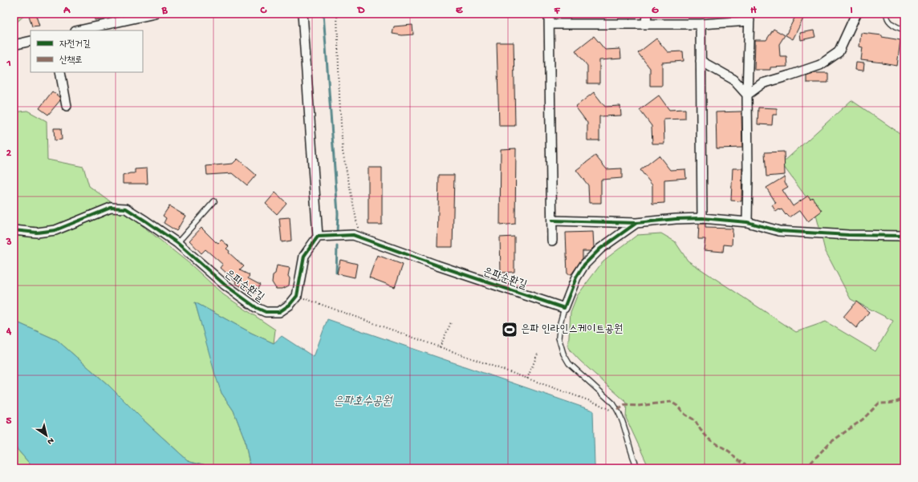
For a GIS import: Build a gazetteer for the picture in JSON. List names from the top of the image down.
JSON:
{
  "streets": {
    "street": ["은파순환길"]
  },
  "water": ["은파호수공원"],
  "places": {
    "sports": ["은파 인라인스케이트공원"]
  },
  "legend": ["자전거길", "산책로"],
  "north": "bottom right",
  "grid": {
    "columns": [
      "A",
      "B",
      "C",
      "D",
      "E",
      "F",
      "G",
      "H",
      "I"
    ],
    "rows": [
      "1",
      "2",
      "3",
      "4",
      "5"
    ]
  }
}
